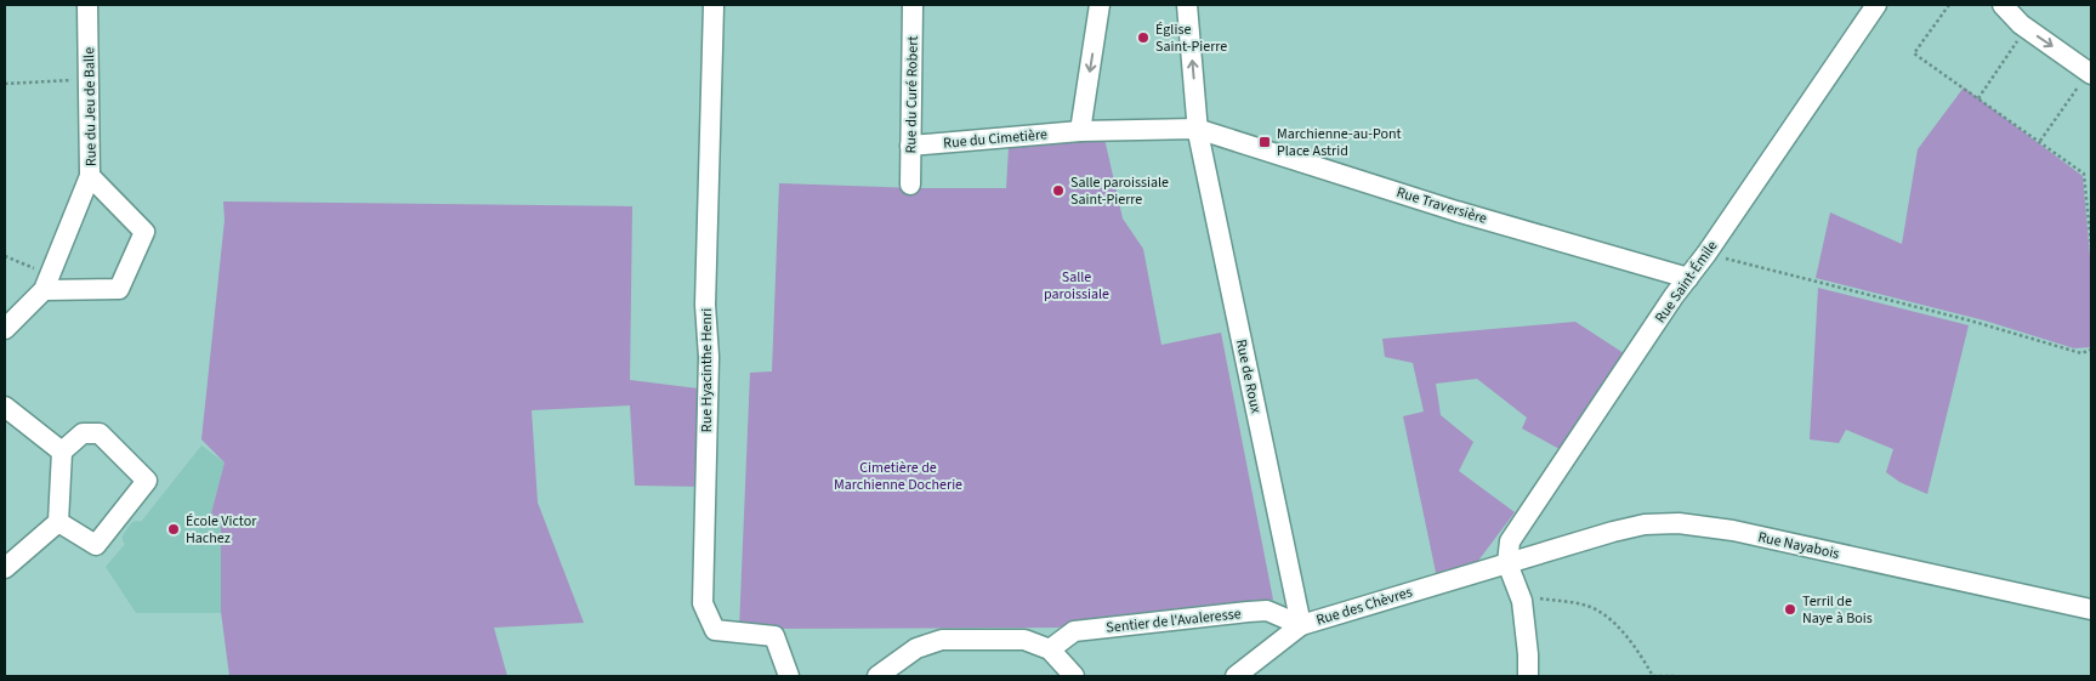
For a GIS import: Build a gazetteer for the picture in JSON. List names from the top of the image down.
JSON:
{
  "streets": {
    "street": [
      "Rue du Curé Robert",
      "Rue du Jeu de Balle",
      "Rue du Cimetière",
      "Rue Traversière",
      "Rue Saint-Émile",
      "Rue Hyacinthe Henri",
      "Rue de Roux",
      "Rue Nayabois",
      "Rue des Chèvres",
      "Sentier de l'Avaleresse"
    ]
  },
  "crossings": [
    ["Rue du Curé Robert", "Rue du Cimetière"],
    ["Rue du Cimetière", "Rue Traversière"],
    ["Rue Traversière", "Rue Saint-Émile"],
    ["Rue Traversière", "Rue de Roux"],
    ["Rue Saint-Émile", "Rue Nayabois"],
    ["Rue Saint-Émile", "Rue des Chèvres"],
    ["Rue de Roux", "Rue des Chèvres"],
    ["Rue de Roux", "Sentier de l'Avaleresse"],
    ["Rue Nayabois", "Rue des Chèvres"],
    ["Rue des Chèvres", "Sentier de l'Avaleresse"]
  ],
  "parks": ["Salle paroissiale", "Cimetière de Marchienne Docherie"],
  "places": {
    "other": [
      "Église Saint-Pierre",
      "Salle paroissiale Saint-Pierre",
      "École Victor Hachez",
      "Terril de Naye à Bois"
    ],
    "transit": ["Marchienne-au-Pont Place Astrid"]
  }
}
